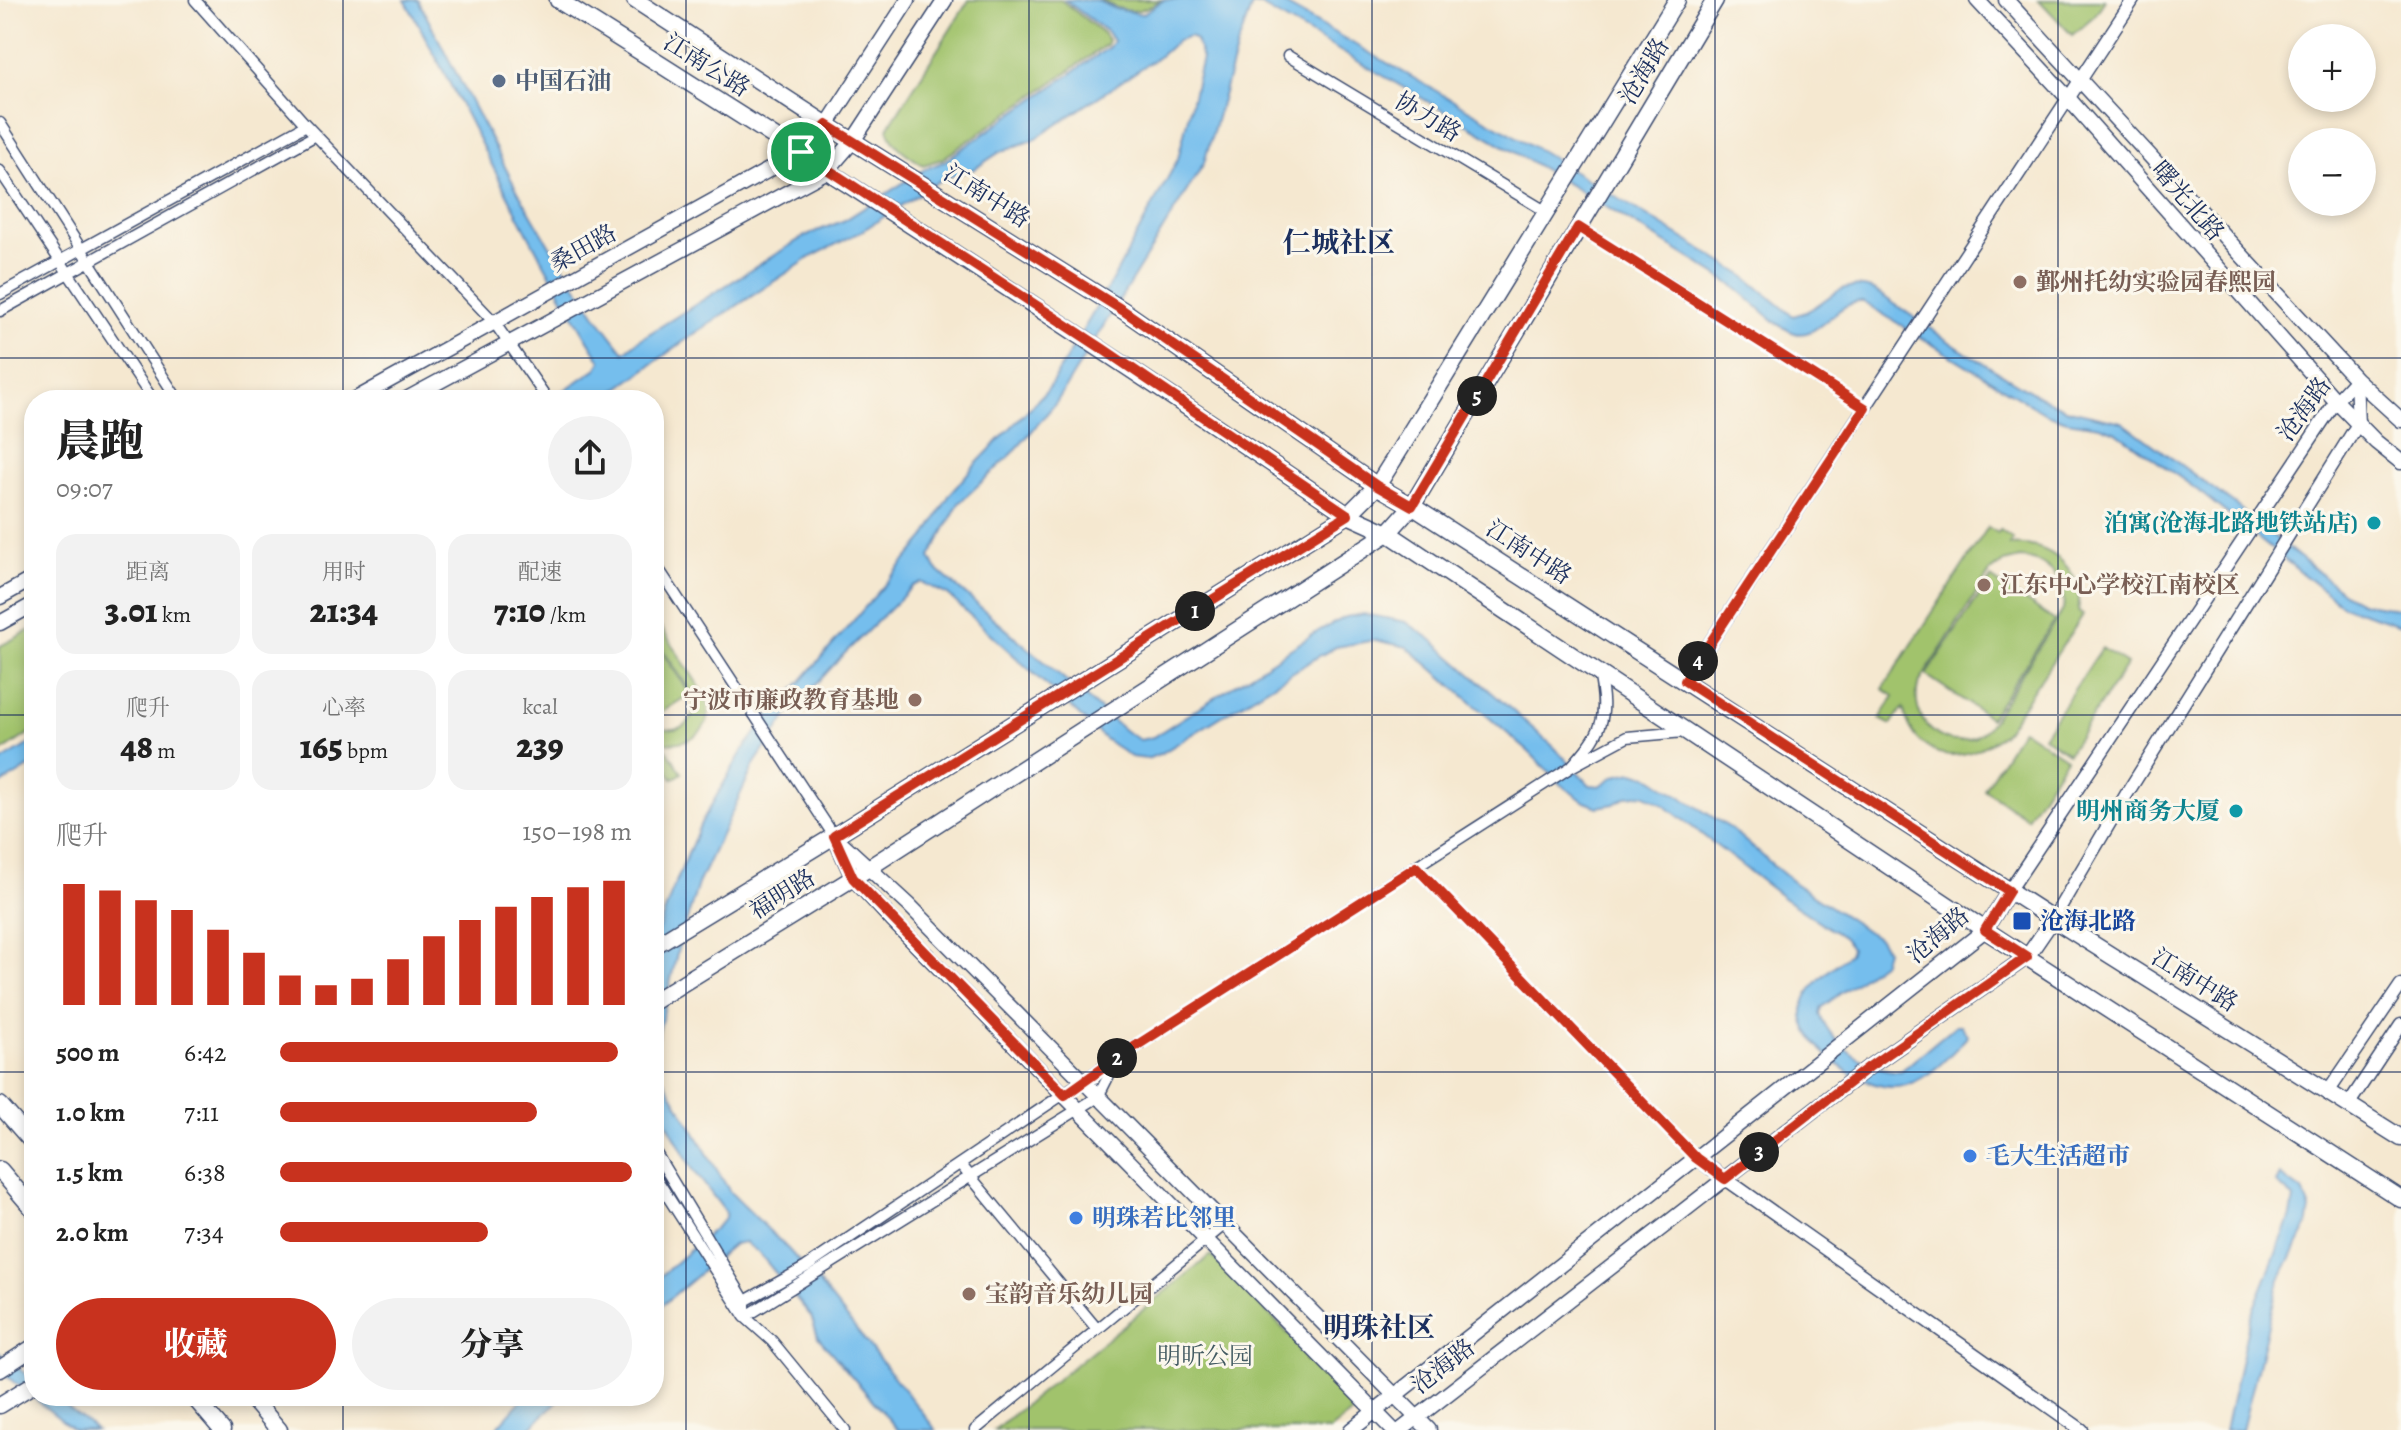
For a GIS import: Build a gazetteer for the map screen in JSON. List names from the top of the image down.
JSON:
{
  "streets": {
    "main road": [
      "江南公路",
      "沧海路",
      "江南中路",
      "曙光北路",
      "桑田路",
      "福明路"
    ],
    "street": ["协力路"]
  },
  "crossings": [
    ["江南公路", "桑田路"],
    ["江南公路", "福明路"],
    ["沧海路", "江南中路"],
    ["沧海路", "曙光北路"],
    ["沧海路", "福明路"],
    ["协力路", "福明路"],
    ["江南中路", "桑田路"],
    ["江南中路", "福明路"]
  ],
  "districts": ["仁城社区", "明珠社区"],
  "parks": ["明昕公园"],
  "places": {
    "other": [
      "中国石油",
      "鄞州托幼实验园春熙园",
      "泊寓(沧海北路地铁站店)",
      "江东中心学校江南校区",
      "宁波市廉政教育基地",
      "明州商务大厦",
      "毛大生活超市",
      "明珠若比邻里",
      "宝韵音乐幼儿园"
    ],
    "transit": ["沧海北路"]
  },
  "page": {
    "map_buttons": ["+", "−"],
    "pins": [
      "5",
      "1",
      "4",
      "2",
      "3"
    ],
    "heading": ["晨跑", "09:07"],
    "stats": [
      ["距离", "3.01 km"],
      ["用时", "21:34"],
      ["配速", "7:10 /km"],
      ["爬升", "48 m"],
      ["心率", "165 bpm"],
      ["kcal", "239"]
    ],
    "chart": ["爬升", "150–198 m"],
    "list": [
      {
        "name": "500 m",
        "note": "6:42"
      },
      {
        "name": "1.0 km",
        "note": "7:11"
      },
      {
        "name": "1.5 km",
        "note": "6:38"
      },
      {
        "name": "2.0 km",
        "note": "7:34"
      }
    ],
    "buttons": ["收藏", "分享"]
  }
}
